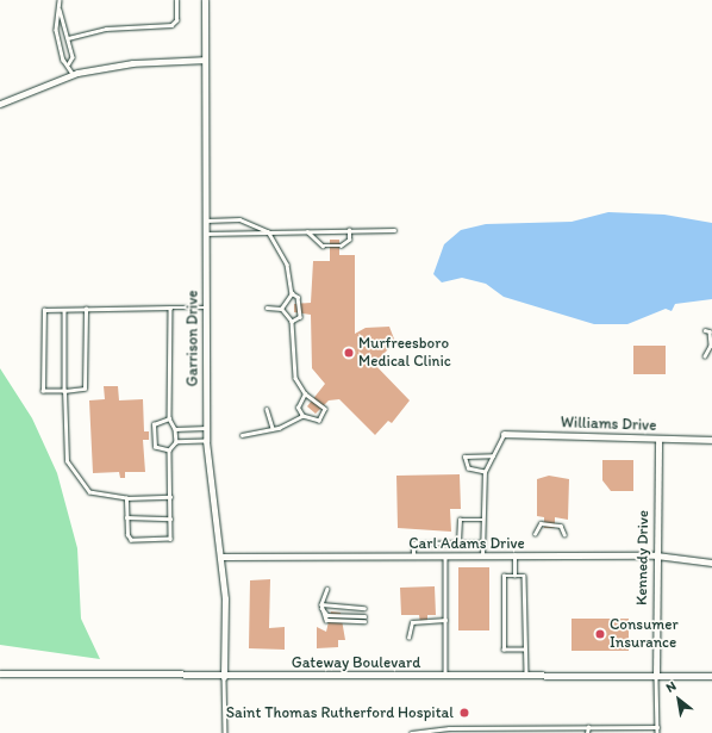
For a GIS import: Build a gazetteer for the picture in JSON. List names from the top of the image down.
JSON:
{
  "streets": {
    "street": [
      "Garrison Drive",
      "Williams Drive",
      "Carl Adams Drive",
      "Kennedy Drive",
      "Gateway Boulevard"
    ]
  },
  "crossings": [
    ["Garrison Drive", "Carl Adams Drive"],
    ["Garrison Drive", "Gateway Boulevard"],
    ["Williams Drive", "Kennedy Drive"],
    ["Carl Adams Drive", "Kennedy Drive"],
    ["Kennedy Drive", "Gateway Boulevard"]
  ],
  "places": ["Murfreesboro Medical Clinic", "Consumer Insurance", "Saint Thomas Rutherford Hospital"],
  "north": "top left"
}
